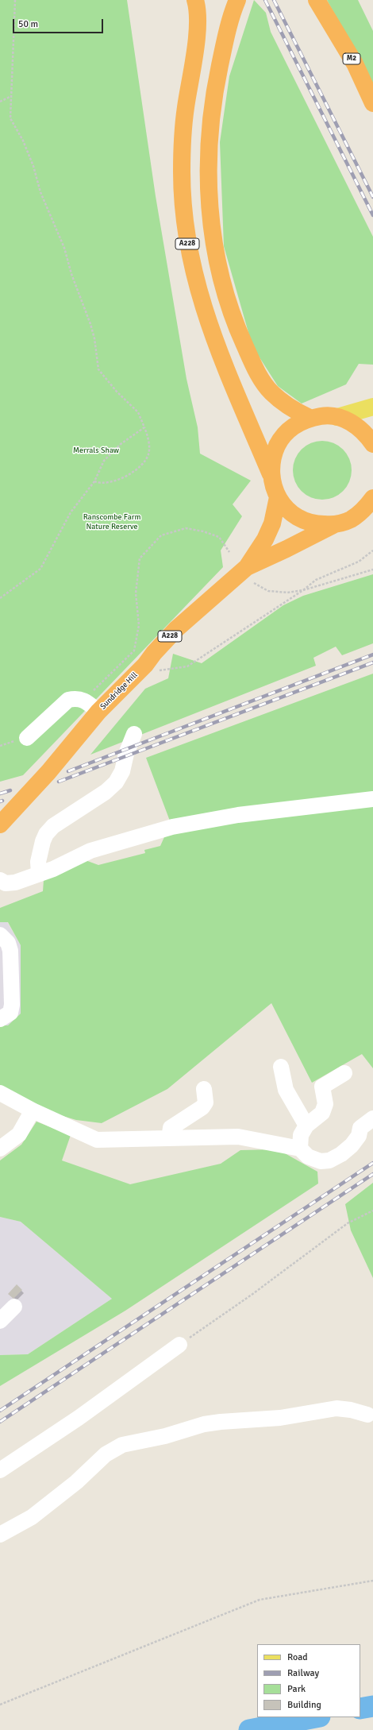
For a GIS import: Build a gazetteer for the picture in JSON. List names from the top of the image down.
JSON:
{
  "streets": {
    "highway": ["M2", "A228", "Sundridge Hill"]
  },
  "parks": ["Merrals Shaw", "Ranscombe Farm Nature Reserve"],
  "legend": [
    "Road",
    "Railway",
    "Park",
    "Building"
  ],
  "scale_bar": "50 m"
}
